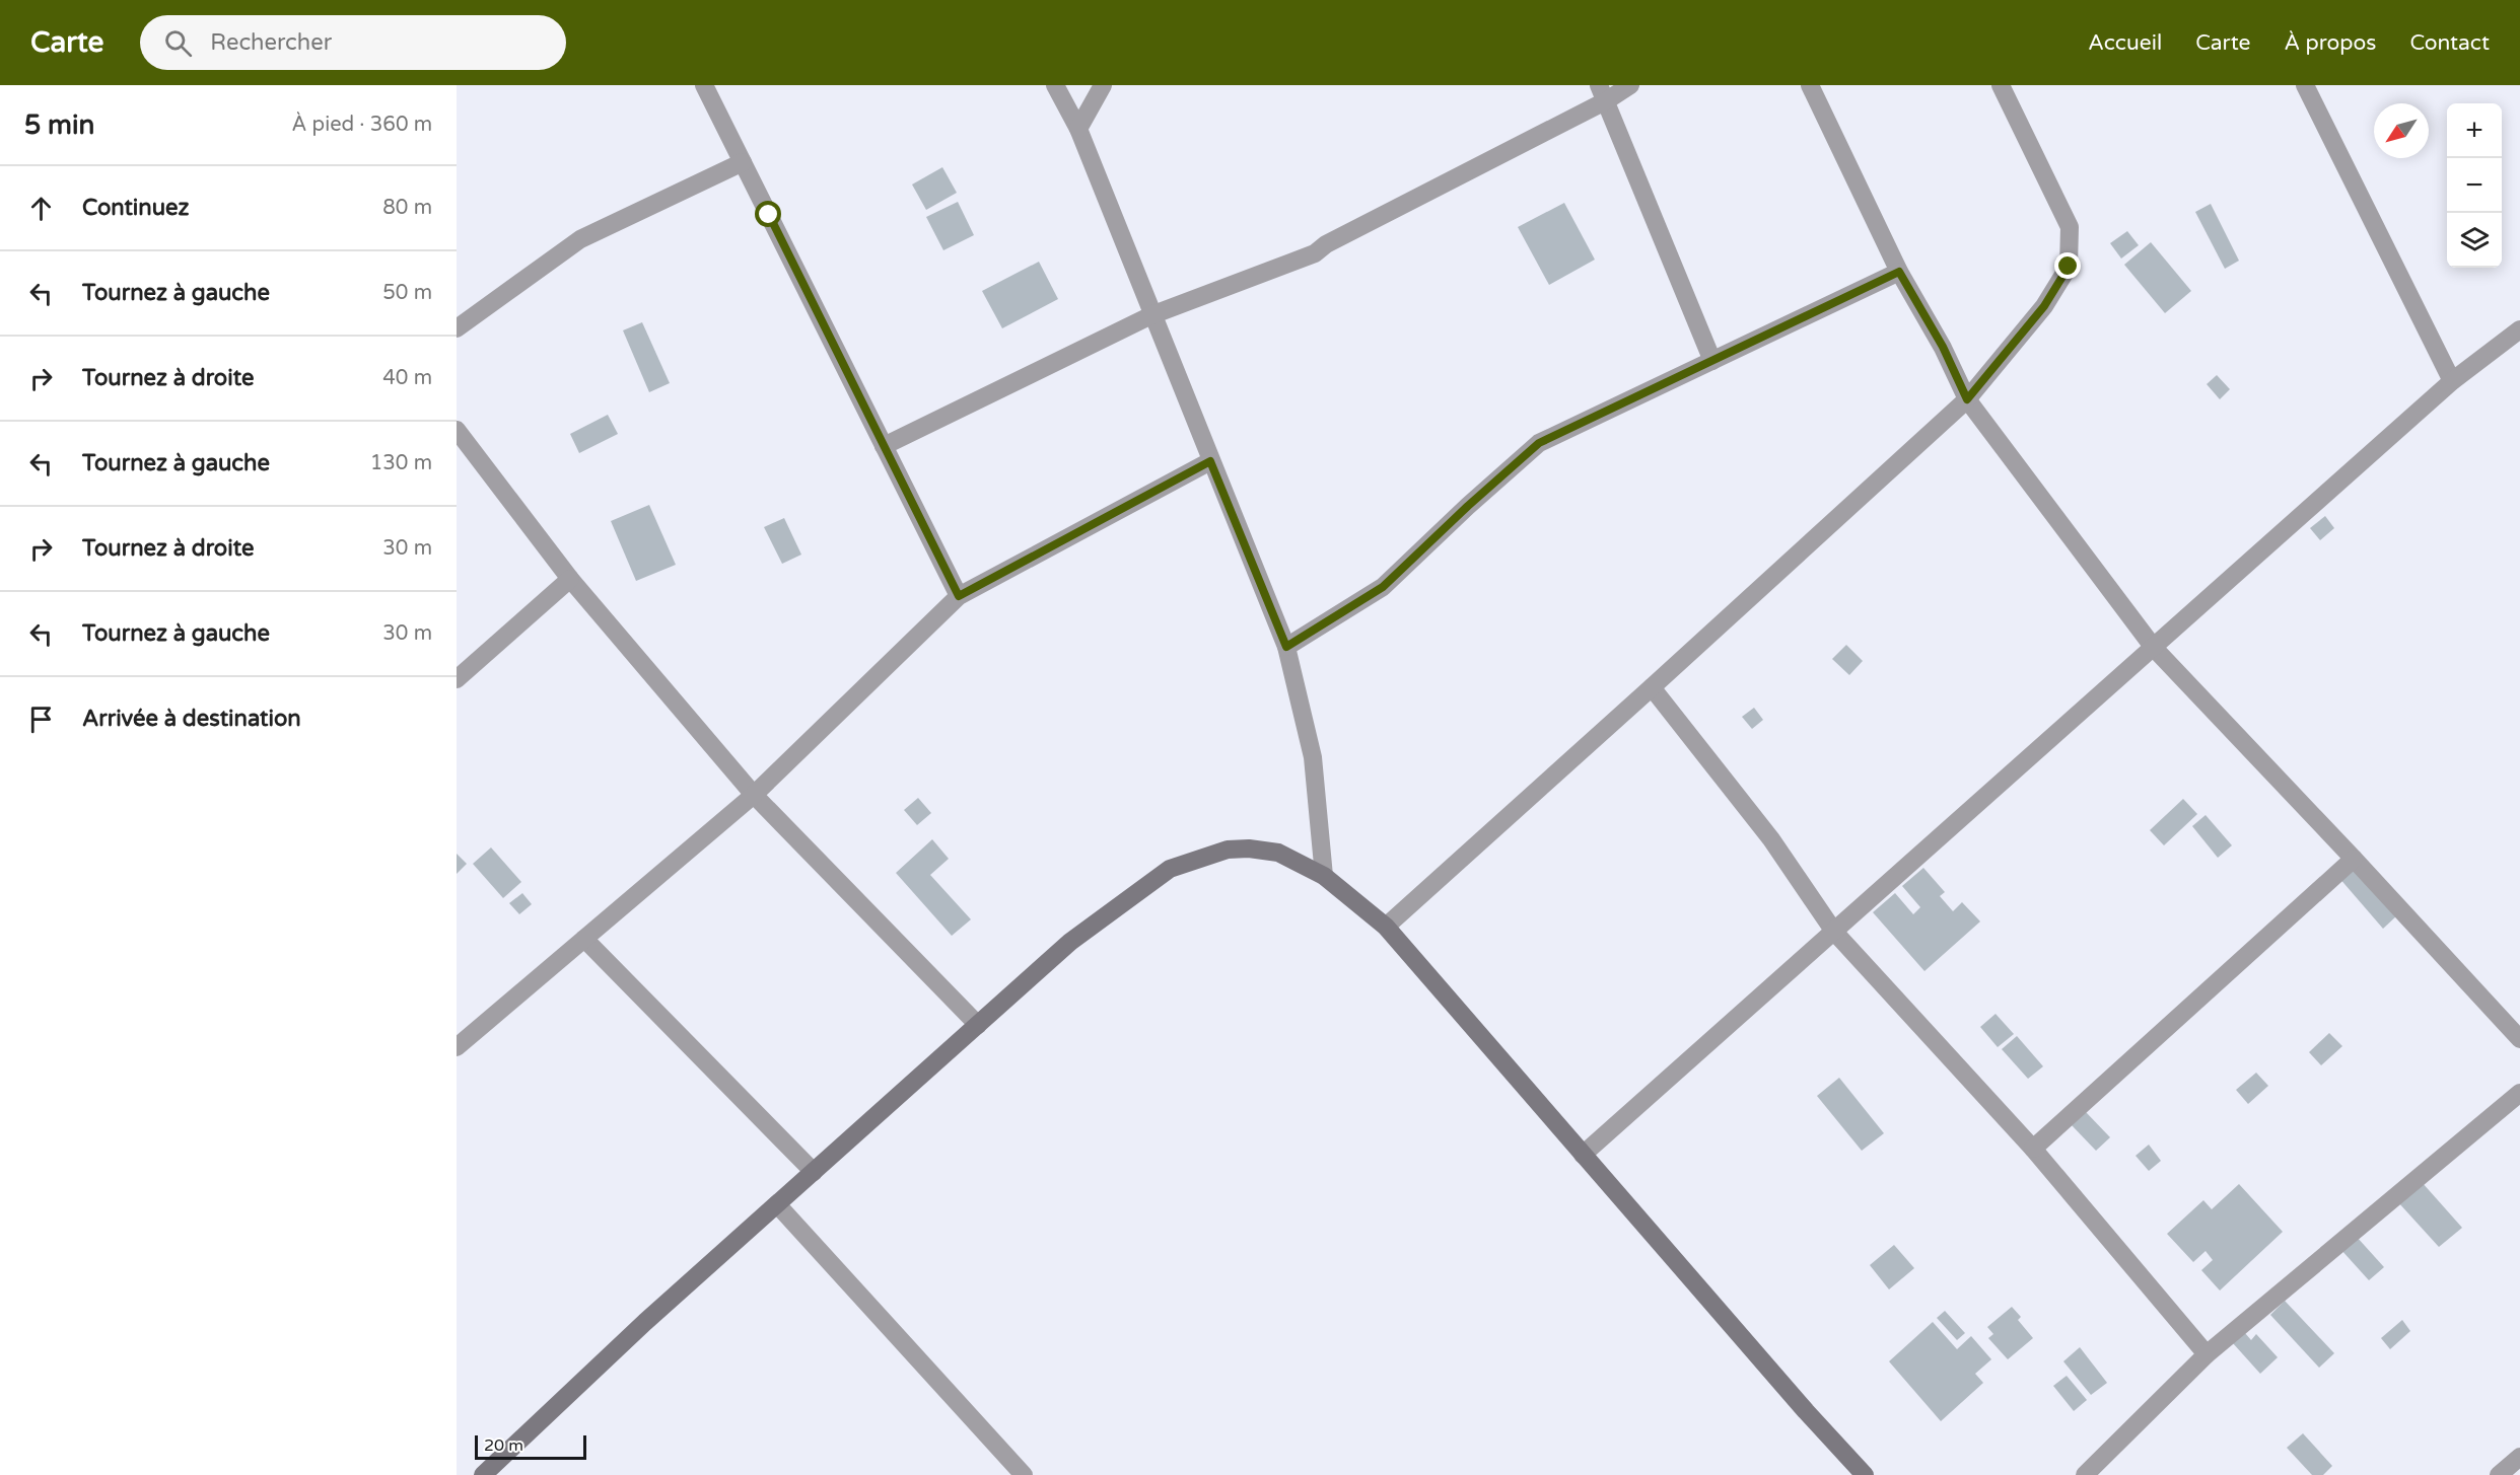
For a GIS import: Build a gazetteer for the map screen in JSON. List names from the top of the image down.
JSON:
{
  "scale_bar": "20 m",
  "north": "bottom left",
  "page": {
    "header": "Carte",
    "search": "Rechercher",
    "nav": [
      "Accueil",
      "Carte",
      "À propos",
      "Contact"
    ],
    "heading": ["5 min", "À pied · 360 m"],
    "map_buttons": ["+", "−"],
    "list": [
      ["Continuez", "80 m"],
      ["Tournez à gauche", "50 m"],
      ["Tournez à droite", "40 m"],
      ["Tournez à gauche", "130 m"],
      ["Tournez à droite", "30 m"],
      ["Tournez à gauche", "30 m"],
      "Arrivée à destination"
    ],
    "scale": "20 m"
  }
}
